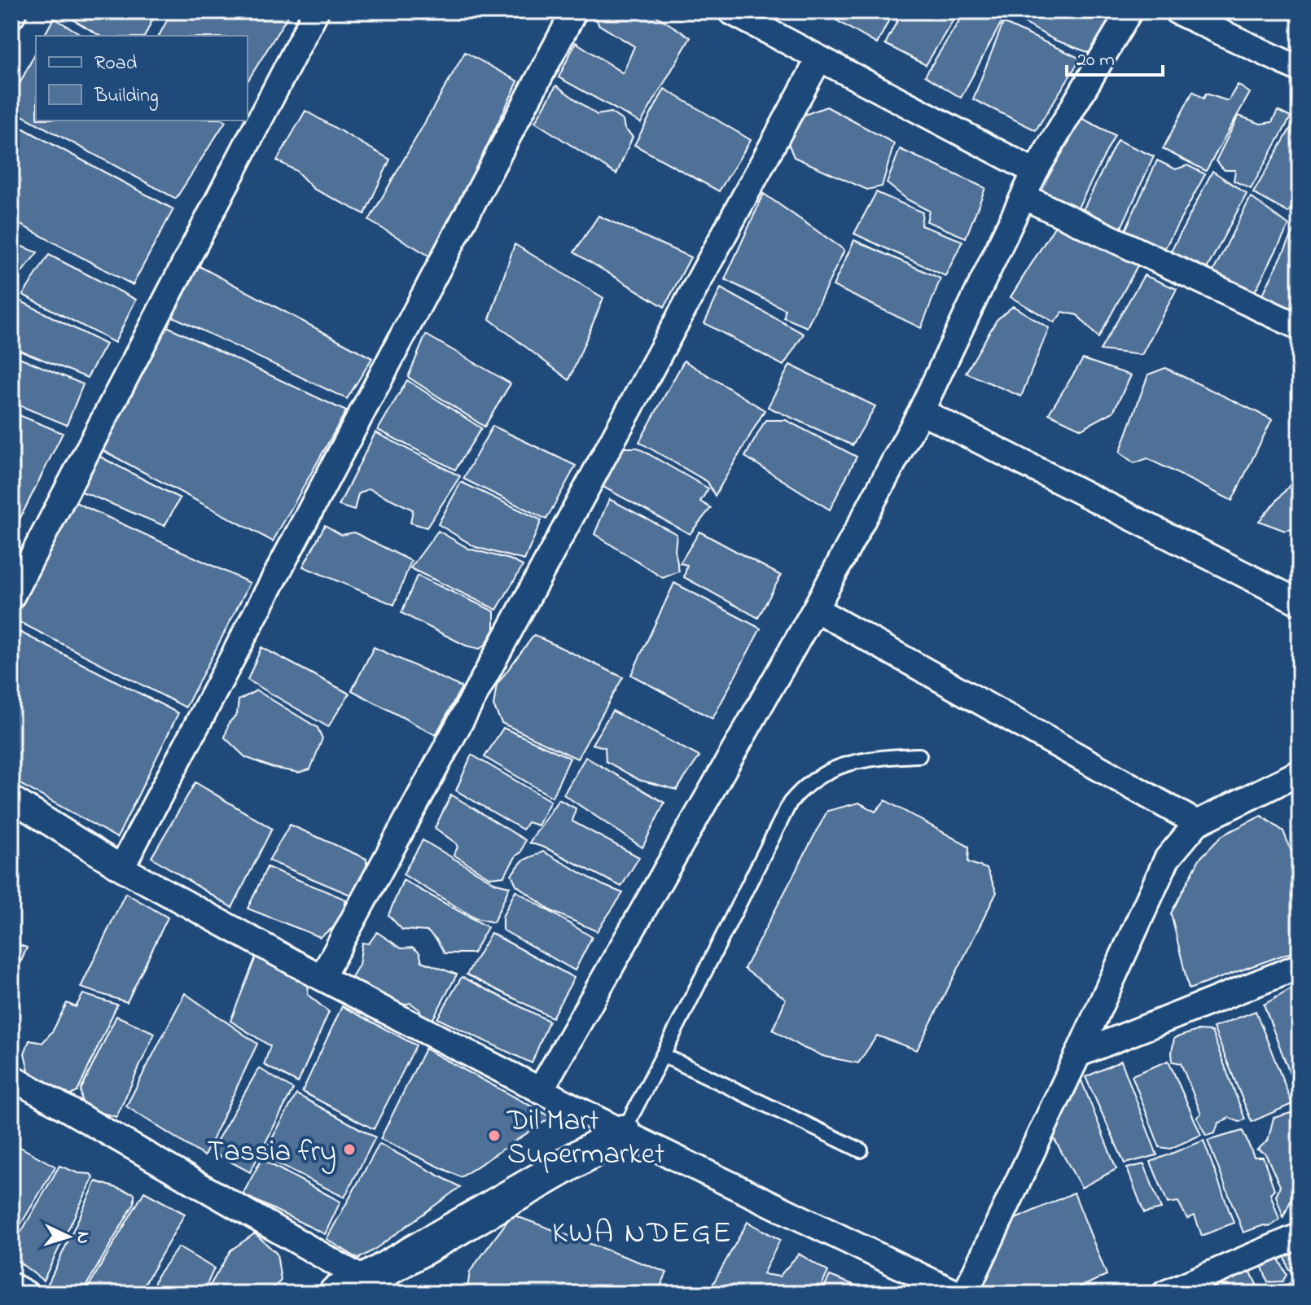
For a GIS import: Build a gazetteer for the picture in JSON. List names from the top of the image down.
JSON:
{
  "districts": ["KWA NDEGE"],
  "places": ["Dil Mart Supermarket", "Tassia fry"],
  "legend": ["Road", "Building"],
  "scale_bar": "20 m",
  "north": "right"
}
